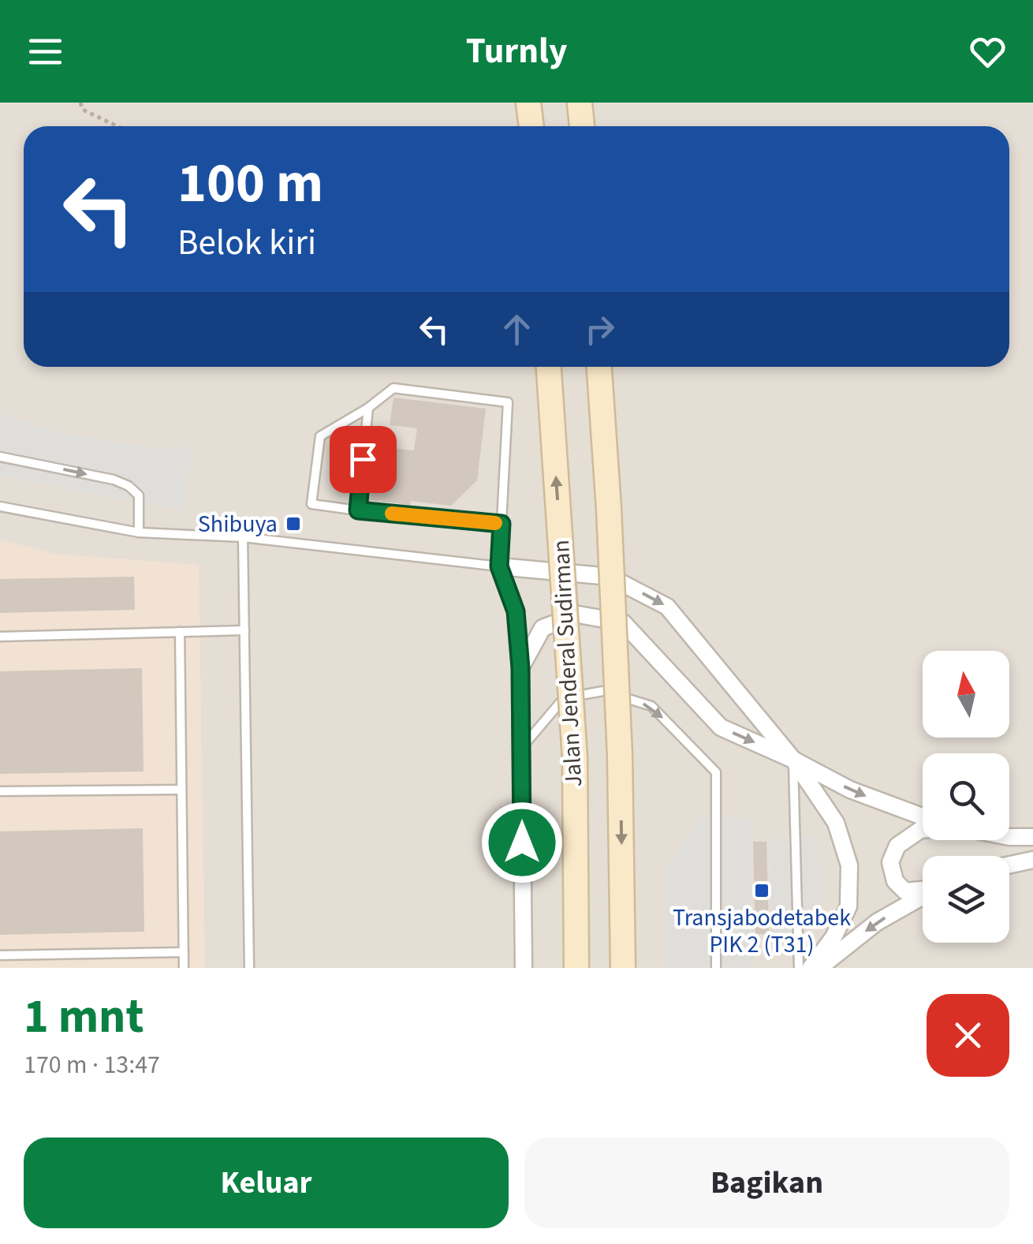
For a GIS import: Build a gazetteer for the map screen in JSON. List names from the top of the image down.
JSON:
{
  "streets": {
    "main road": ["Jalan Jenderal Sudirman"]
  },
  "places": {
    "transit": ["Shibuya", "Transjabodetabek PIK 2 (T31)"]
  },
  "north": "top",
  "page": {
    "header": "Turnly",
    "turn": ["100 m", "Belok kiri"],
    "heading": ["1 mnt", "170 m · 13:47"],
    "buttons": ["Keluar", "Bagikan"]
  }
}
